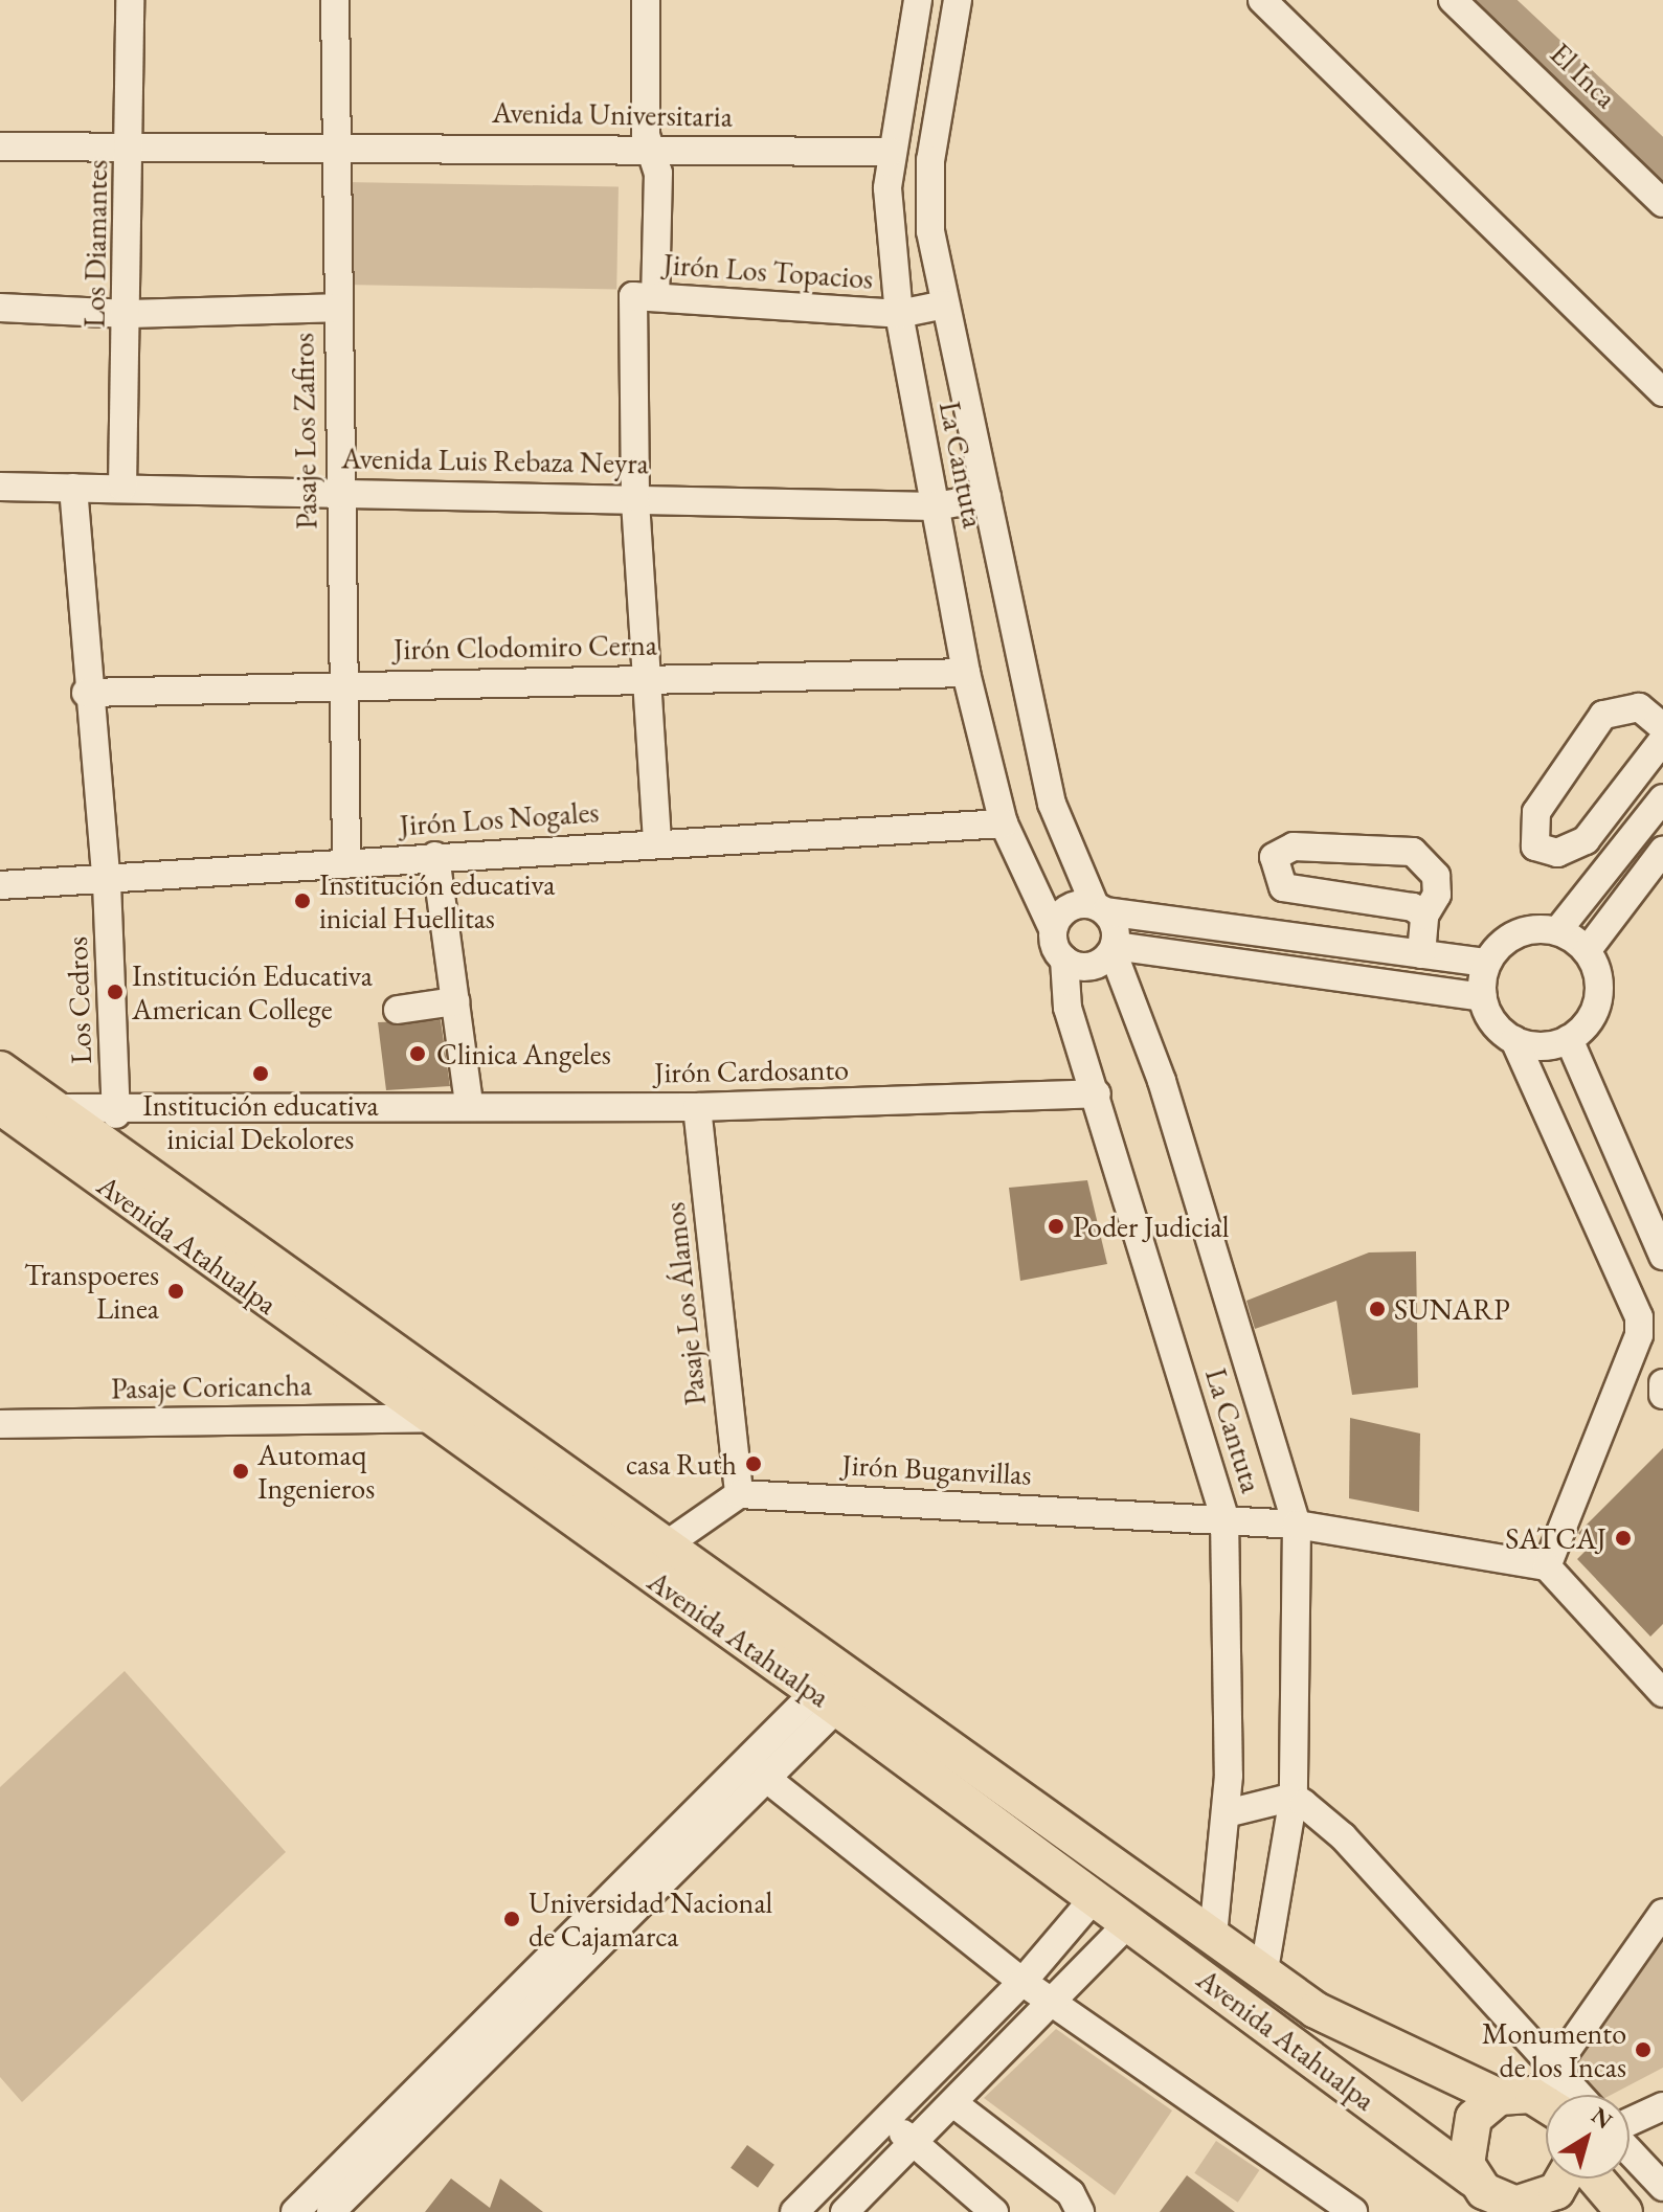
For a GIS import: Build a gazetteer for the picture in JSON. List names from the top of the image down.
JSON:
{
  "streets": {
    "main road": ["Avenida Atahualpa"],
    "street": [
      "El Inca",
      "Avenida Universitaria",
      "Los Diamantes",
      "Jirón Los Topacios",
      "Pasaje Los Zafiros",
      "Avenida Luis Rebaza Neyra",
      "La Cantuta",
      "Jirón Clodomiro Cerna",
      "Jirón Los Nogales",
      "Los Cedros",
      "Jirón Cardosanto",
      "Pasaje Los Álamos",
      "Pasaje Coricancha",
      "Jirón Buganvillas"
    ]
  },
  "crossings": [
    ["Avenida Universitaria", "Los Diamantes"],
    ["Avenida Universitaria", "Pasaje Los Zafiros"],
    ["Avenida Universitaria", "La Cantuta"],
    ["Los Diamantes", "Avenida Luis Rebaza Neyra"],
    ["Jirón Los Topacios", "La Cantuta"],
    ["Pasaje Los Zafiros", "Avenida Luis Rebaza Neyra"],
    ["Pasaje Los Zafiros", "Jirón Clodomiro Cerna"],
    ["Pasaje Los Zafiros", "Jirón Los Nogales"],
    ["Avenida Luis Rebaza Neyra", "La Cantuta"],
    ["Avenida Luis Rebaza Neyra", "Los Cedros"],
    ["La Cantuta", "Jirón Clodomiro Cerna"],
    ["La Cantuta", "Jirón Los Nogales"],
    ["La Cantuta", "Jirón Cardosanto"],
    ["La Cantuta", "Avenida Atahualpa"],
    ["La Cantuta", "Jirón Buganvillas"],
    ["Jirón Clodomiro Cerna", "Los Cedros"],
    ["Jirón Los Nogales", "Los Cedros"],
    ["Los Cedros", "Jirón Cardosanto"],
    ["Jirón Cardosanto", "Avenida Atahualpa"],
    ["Jirón Cardosanto", "Pasaje Los Álamos"],
    ["Avenida Atahualpa", "Pasaje Coricancha"],
    ["Pasaje Los Álamos", "Jirón Buganvillas"]
  ],
  "places": [
    "Institución educativa inicial Huellitas",
    "Institución Educativa American College",
    "Clinica Angeles",
    "Institución educativa inicial Dekolores",
    "Poder Judicial",
    "Transpoeres Linea",
    "SUNARP",
    "casa Ruth",
    "Automaq Ingenieros",
    "SATCAJ",
    "Universidad Nacional de Cajamarca",
    "Monumento de los Incas"
  ],
  "north": "top right"
}
